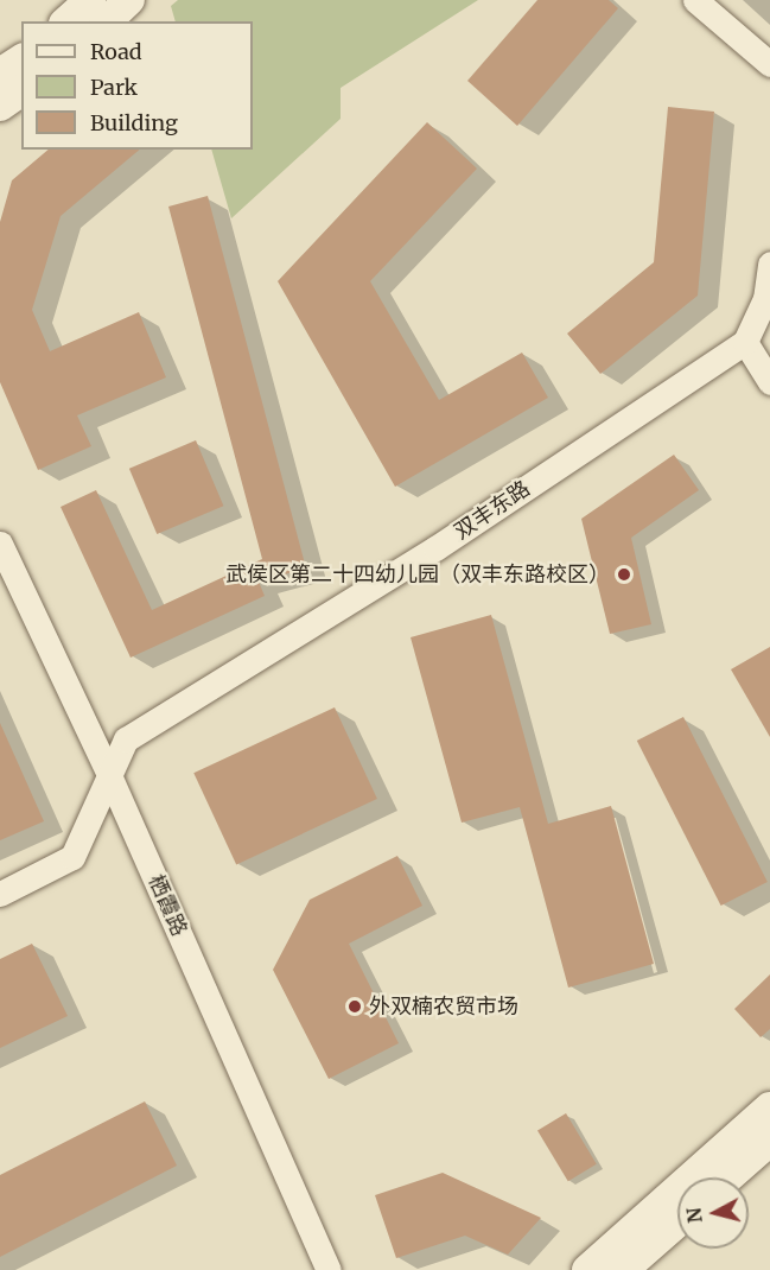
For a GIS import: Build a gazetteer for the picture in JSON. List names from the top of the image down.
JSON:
{
  "streets": {
    "street": ["双丰东路", "栖霞路"]
  },
  "crossings": [
    ["双丰东路", "栖霞路"]
  ],
  "places": ["武侯区第二十四幼儿园（双丰东路校区）", "外双楠农贸市场"],
  "legend": ["Road", "Park", "Building"],
  "north": "left"
}
